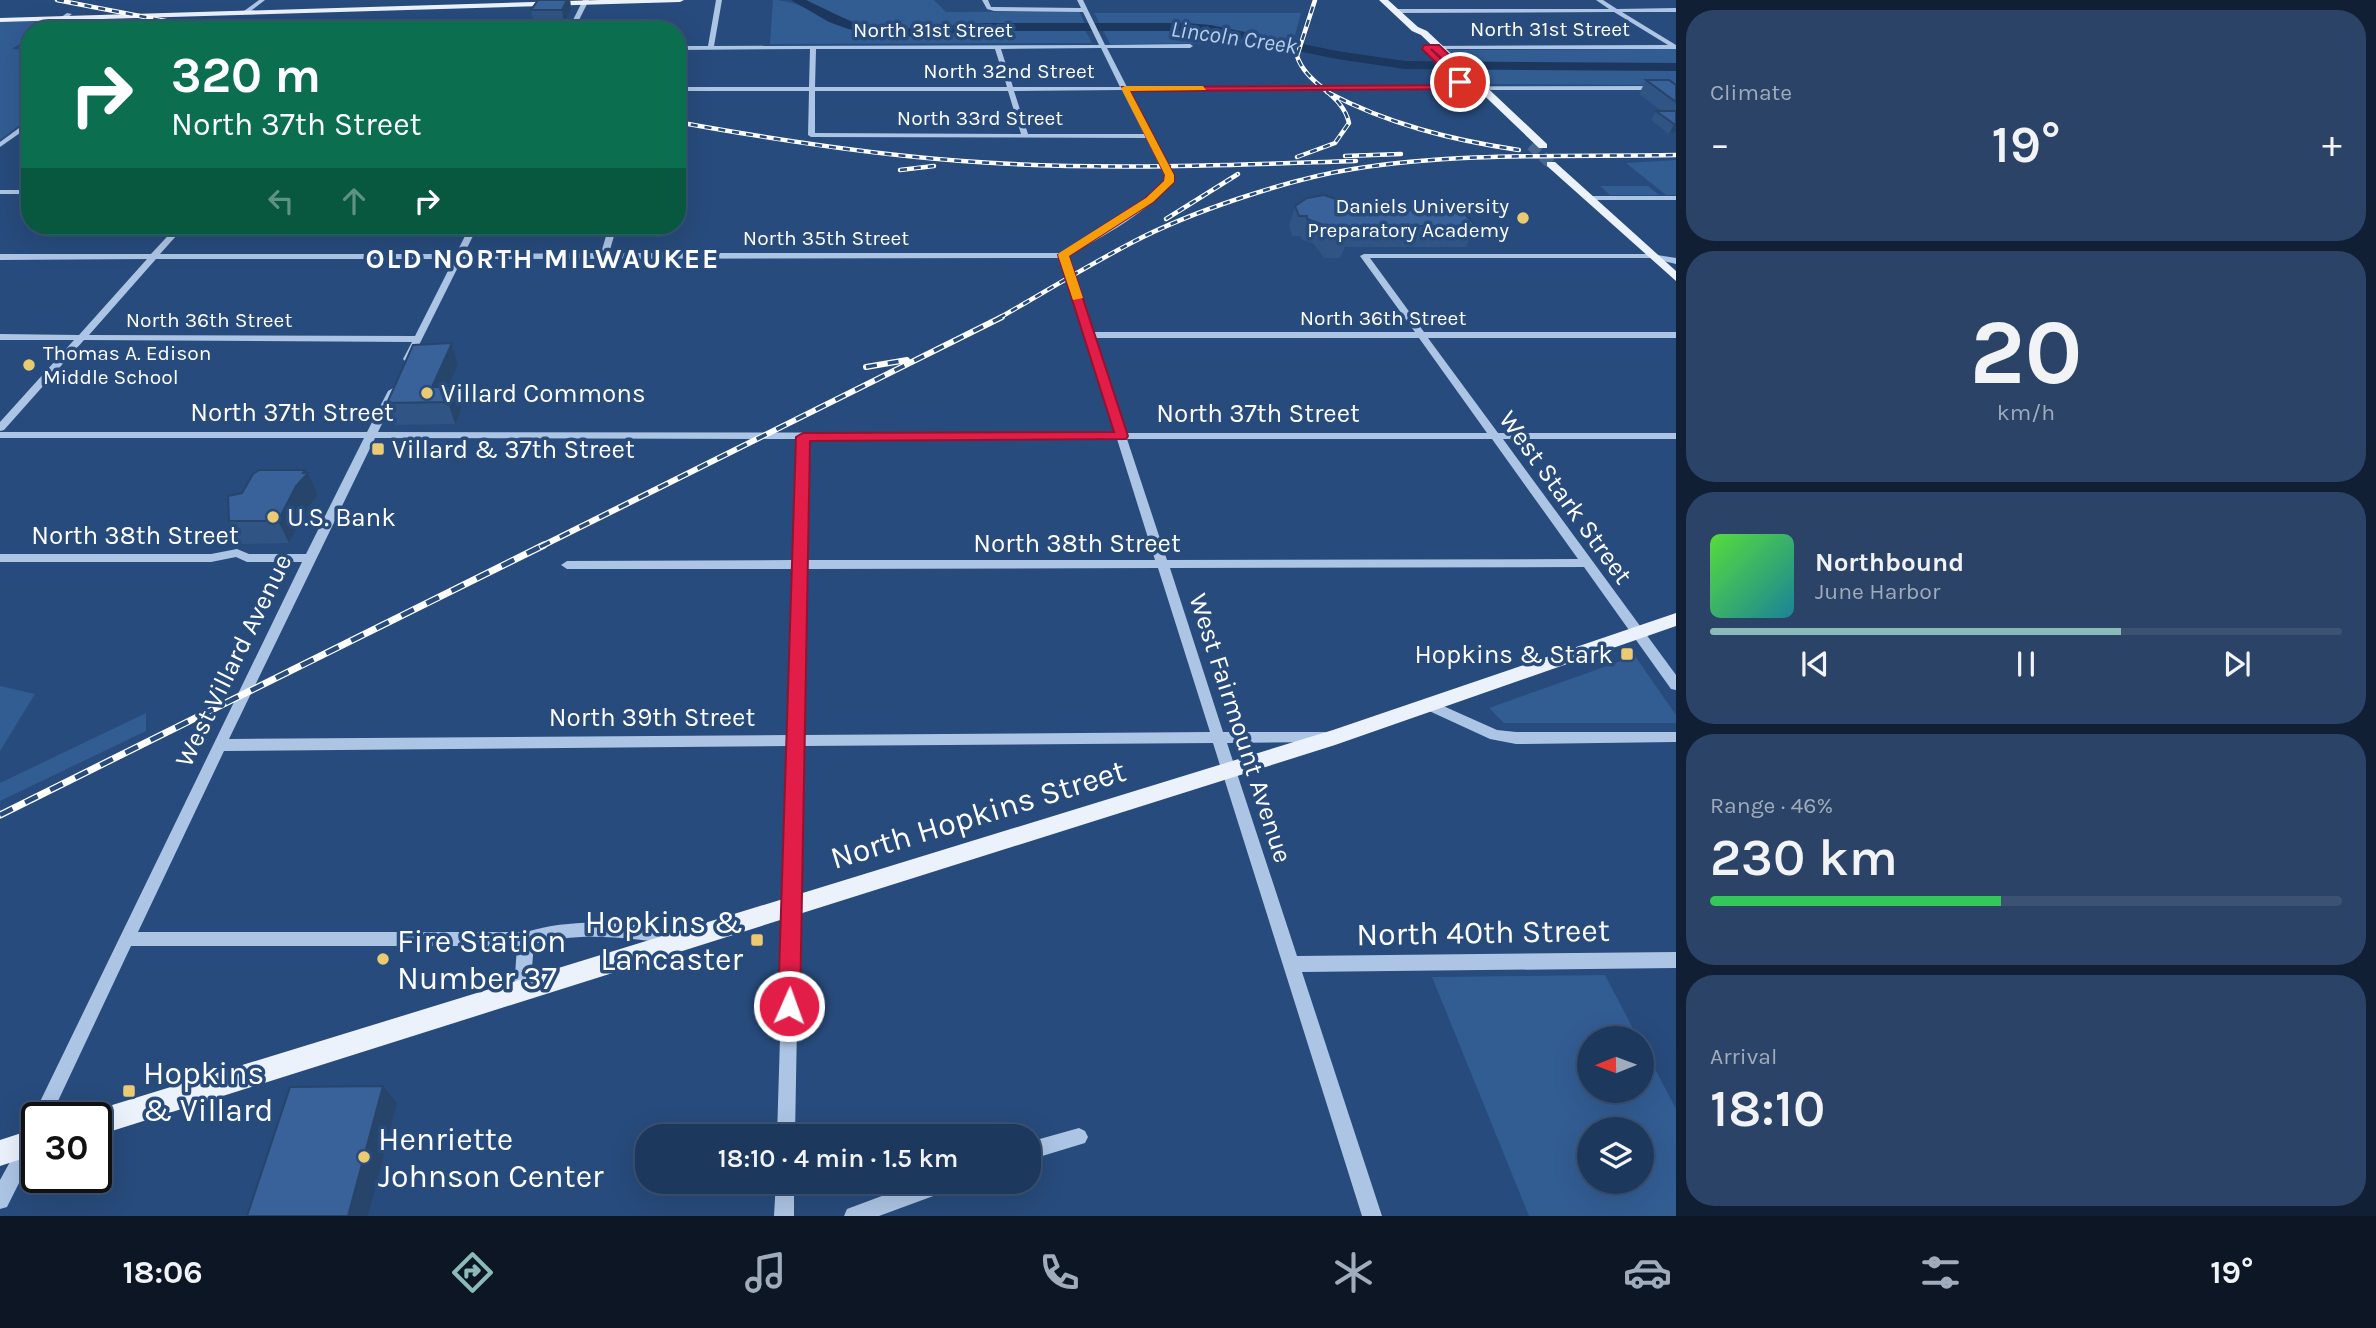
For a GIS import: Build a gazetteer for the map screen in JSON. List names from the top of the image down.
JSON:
{
  "streets": {
    "main road": ["North Hopkins Street"],
    "street": [
      "North 31st Street",
      "North 32nd Street",
      "North 33rd Street",
      "North 35th Street",
      "North 36th Street",
      "North 37th Street",
      "West Stark Street",
      "North 38th Street",
      "West Villard Avenue",
      "North 39th Street",
      "West Fairmount Avenue",
      "North 40th Street"
    ]
  },
  "crossings": [
    ["North 32nd Street", "North 33rd Street"],
    ["North 35th Street", "West Villard Avenue"],
    ["North 35th Street", "West Fairmount Avenue"],
    ["North 36th Street", "West Stark Street"],
    ["North 36th Street", "West Villard Avenue"],
    ["North 36th Street", "West Fairmount Avenue"],
    ["North 37th Street", "West Stark Street"],
    ["North 37th Street", "West Villard Avenue"],
    ["North 37th Street", "West Fairmount Avenue"],
    ["West Stark Street", "North 38th Street"],
    ["West Stark Street", "North Hopkins Street"],
    ["North 38th Street", "West Villard Avenue"],
    ["North 38th Street", "West Fairmount Avenue"],
    ["West Villard Avenue", "North 39th Street"],
    ["North 39th Street", "West Fairmount Avenue"],
    ["North 39th Street", "North Hopkins Street"],
    ["West Fairmount Avenue", "North Hopkins Street"],
    ["West Fairmount Avenue", "North 40th Street"]
  ],
  "districts": ["OLD NORTH MILWAUKEE"],
  "water": ["Lincoln Creek"],
  "places": {
    "other": [
      "Daniels University Preparatory Academy",
      "Thomas A. Edison Middle School",
      "Villard Commons",
      "U.S. Bank",
      "Fire Station Number 37",
      "Henriette Johnson Center"
    ],
    "transit": [
      "Villard & 37th Street",
      "Hopkins & Stark",
      "Hopkins & Lancaster",
      "Hopkins & Villard"
    ]
  },
  "north": "left",
  "page": {
    "tile": [
      "Climate",
      ["20", "km/h"],
      ["Range · 46%", "230 km"],
      ["Arrival", "18:10"]
    ],
    "turn": ["320 m", "North 37th Street"],
    "heat": ["−", "19°", "+"],
    "song": ["Northbound", "June Harbor"],
    "limit": "30",
    "trip": "18:10 · 4 min · 1.5 km",
    "tabs": ["18:06", "19°"]
  }
}
